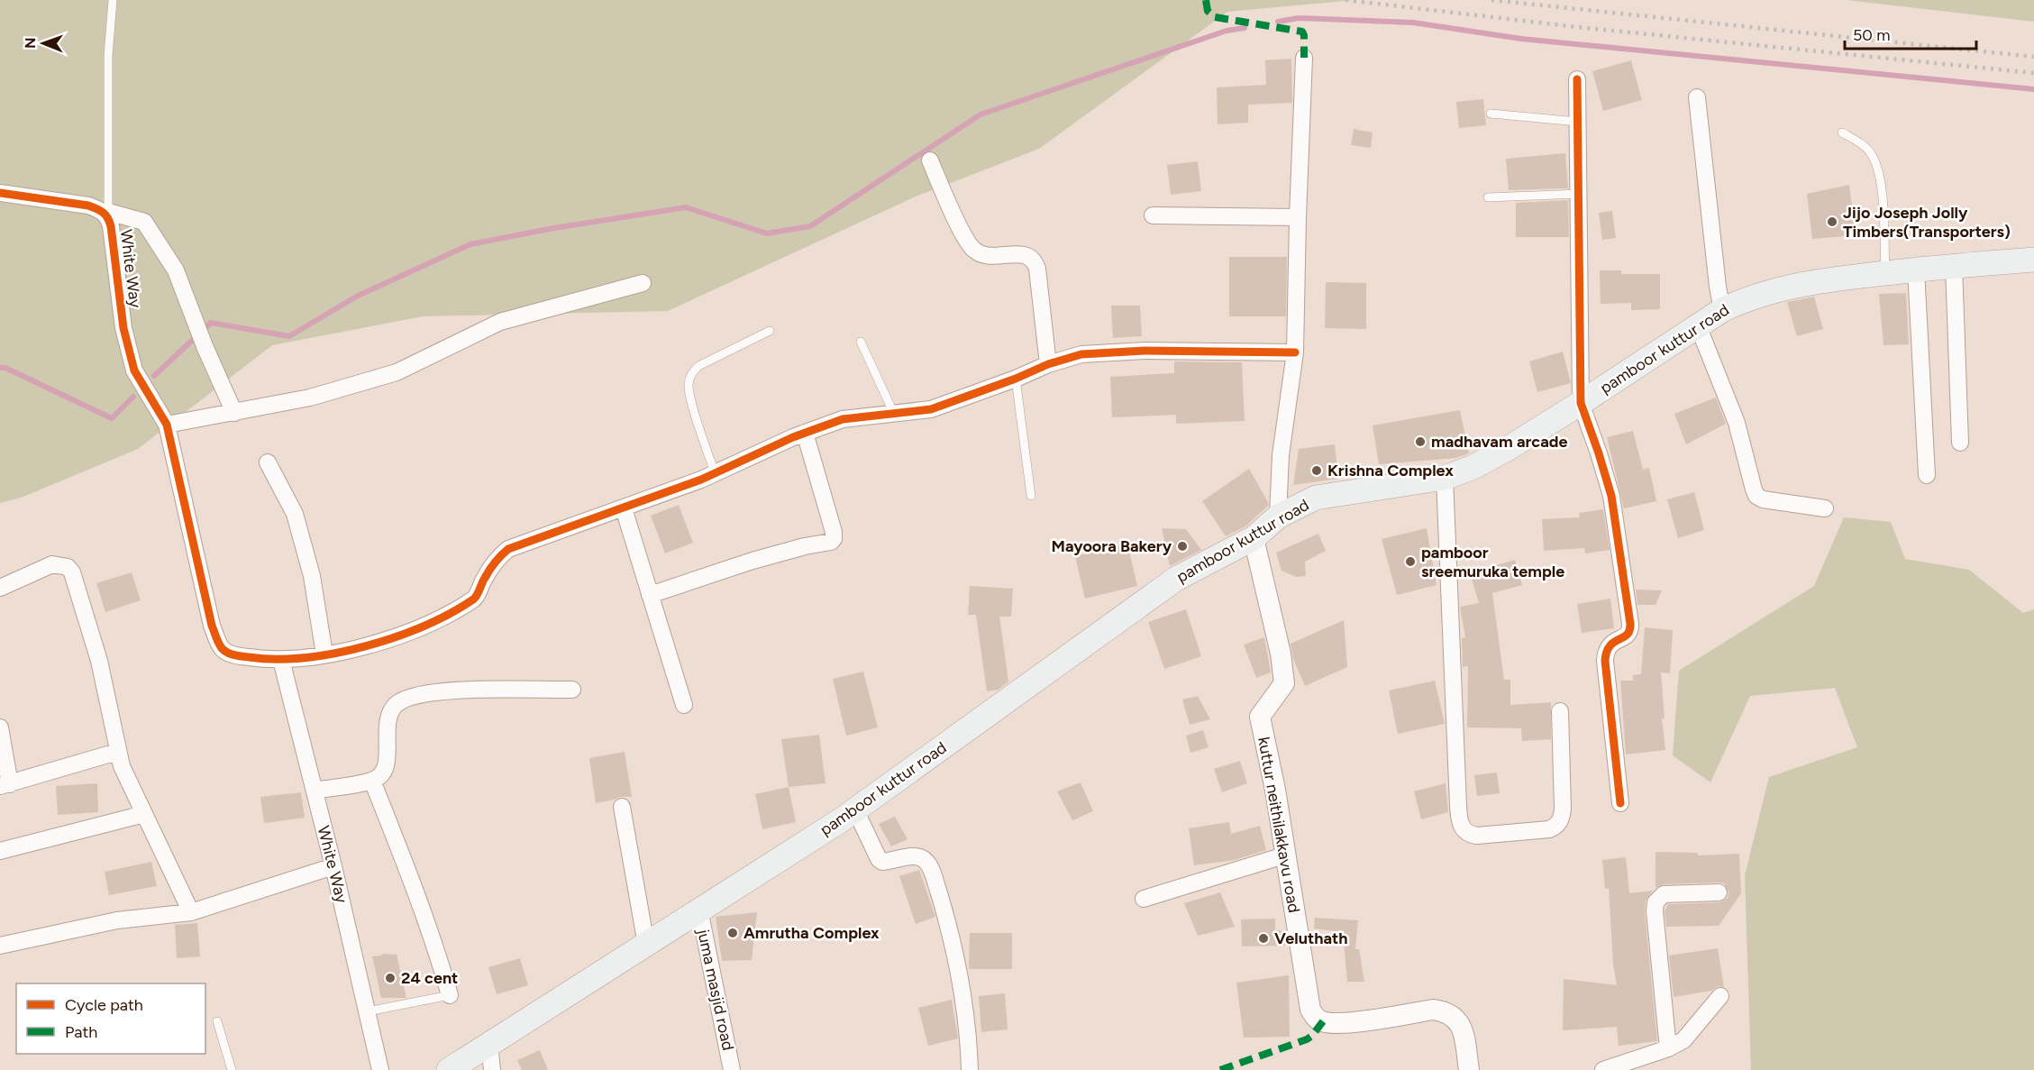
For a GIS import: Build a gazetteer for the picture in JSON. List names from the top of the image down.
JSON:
{
  "streets": {
    "main road": ["pamboor kuttur road"],
    "street": ["White Way", "kuttur neithilakkavu road", "juma masjid road"]
  },
  "crossings": [
    ["pamboor kuttur road", "kuttur neithilakkavu road"],
    ["pamboor kuttur road", "juma masjid road"]
  ],
  "places": [
    "Jijo Joseph Jolly Timbers(Transporters)",
    "madhavam arcade",
    "Krishna Complex",
    "Mayoora Bakery",
    "pamboor sreemuruka temple",
    "Amrutha Complex",
    "Veluthath",
    "24 cent"
  ],
  "legend": ["Cycle path", "Path"],
  "scale_bar": "50 m",
  "north": "left"
}
